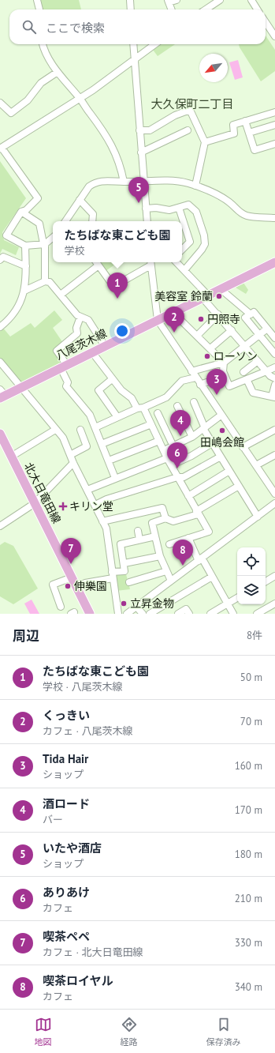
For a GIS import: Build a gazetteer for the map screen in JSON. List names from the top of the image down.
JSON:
{
  "streets": {
    "main road": ["八尾茨木線", "北大日竜田線"]
  },
  "districts": ["大久保町二丁目"],
  "places": {
    "other": [
      "美容室 鈴蘭",
      "円照寺",
      "ローソン",
      "田嶋会館",
      "伸樂園",
      "立昇金物"
    ],
    "health": ["キリン堂"]
  },
  "north": "bottom left",
  "page": {
    "search": "ここで検索",
    "pins": [
      "5",
      "1",
      "2",
      "3",
      "4",
      "6",
      "7",
      "8"
    ],
    "popup": ["たちばな東こども園", "学校"],
    "heading": ["周辺", "8件"],
    "list": [
      {
        "mark": "1",
        "name": "たちばな東こども園",
        "note": "学校 · 八尾茨木線",
        "value": "50 m"
      },
      {
        "mark": "2",
        "name": "くっきい",
        "note": "カフェ · 八尾茨木線",
        "value": "70 m"
      },
      {
        "mark": "3",
        "name": "Tida Hair",
        "note": "ショップ",
        "value": "160 m"
      },
      {
        "mark": "4",
        "name": "酒ロード",
        "note": "バー",
        "value": "170 m"
      },
      {
        "mark": "5",
        "name": "いたや酒店",
        "note": "ショップ",
        "value": "180 m"
      },
      {
        "mark": "6",
        "name": "ありあけ",
        "note": "カフェ",
        "value": "210 m"
      },
      {
        "mark": "7",
        "name": "喫茶ペペ",
        "note": "カフェ · 北大日竜田線",
        "value": "330 m"
      },
      {
        "mark": "8",
        "name": "喫茶ロイヤル",
        "note": "カフェ",
        "value": "340 m"
      }
    ],
    "nav": ["地図", "経路", "保存済み"]
  }
}
